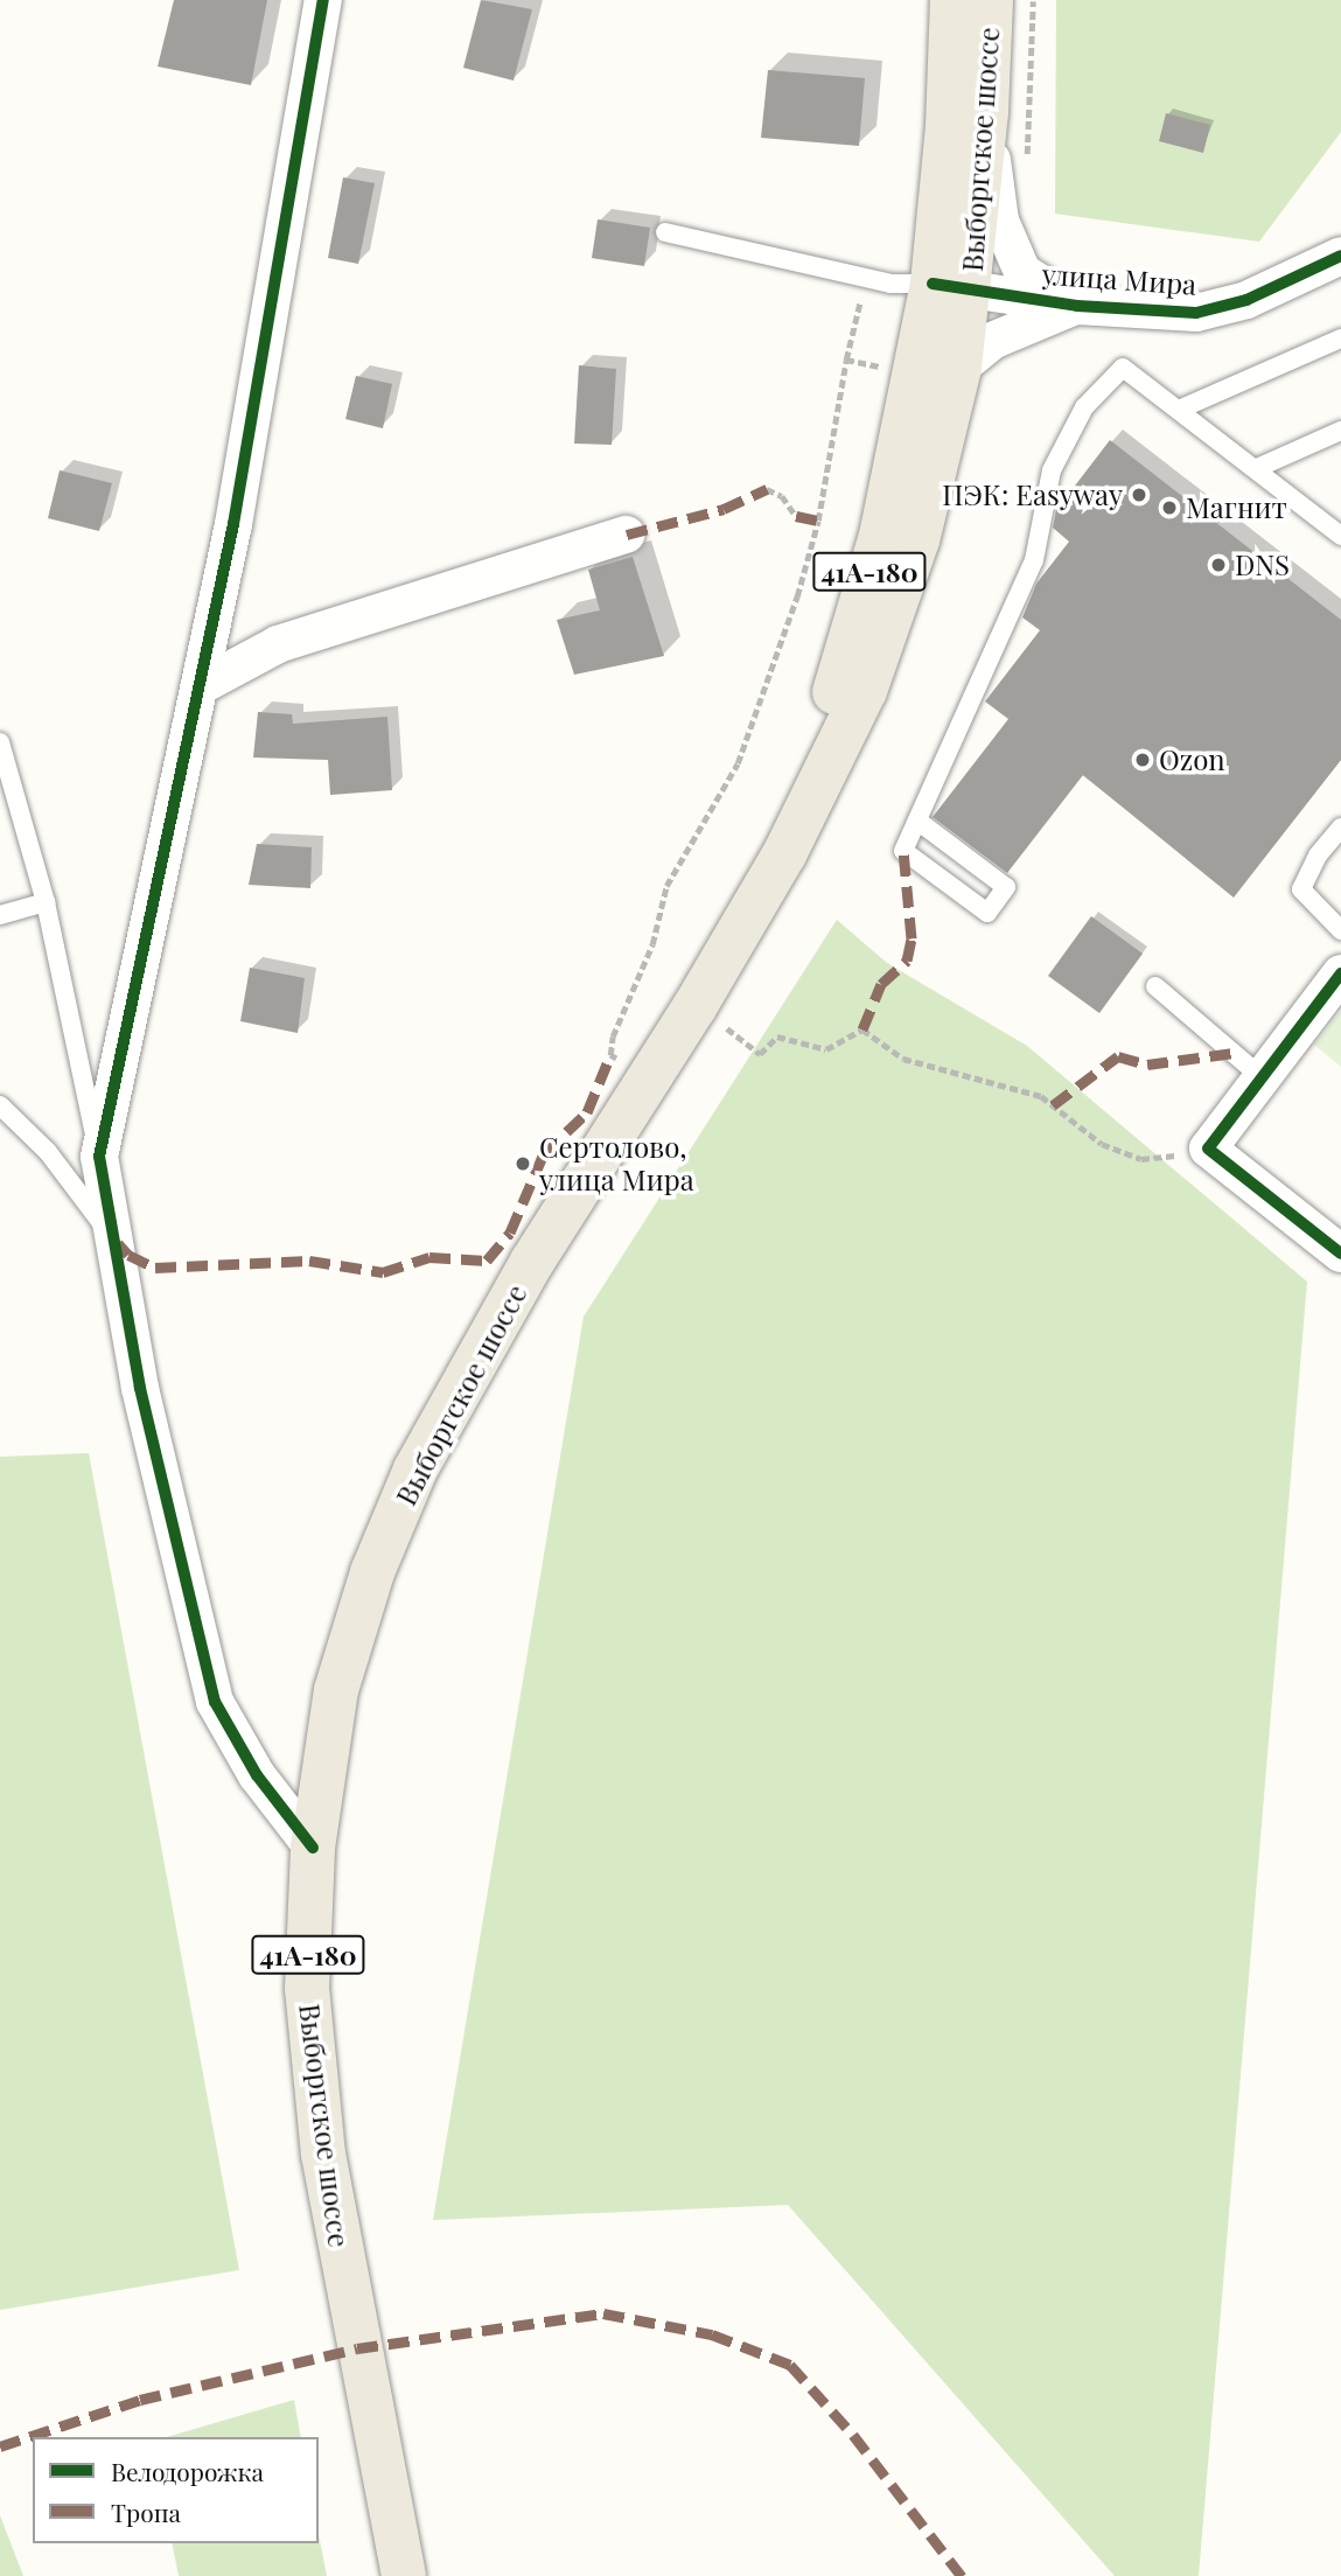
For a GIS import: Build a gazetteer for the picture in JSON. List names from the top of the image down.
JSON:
{
  "streets": {
    "main road": ["Выборгское шоссе", "41А-180"],
    "street": ["улица Мира"]
  },
  "crossings": [
    ["Выборгское шоссе", "улица Мира"]
  ],
  "places": [
    "ПЭК: Easyway",
    "Магнит",
    "DNS",
    "Ozon",
    "Сертолово, улица Мира"
  ],
  "legend": ["Велодорожка", "Тропа"]
}
